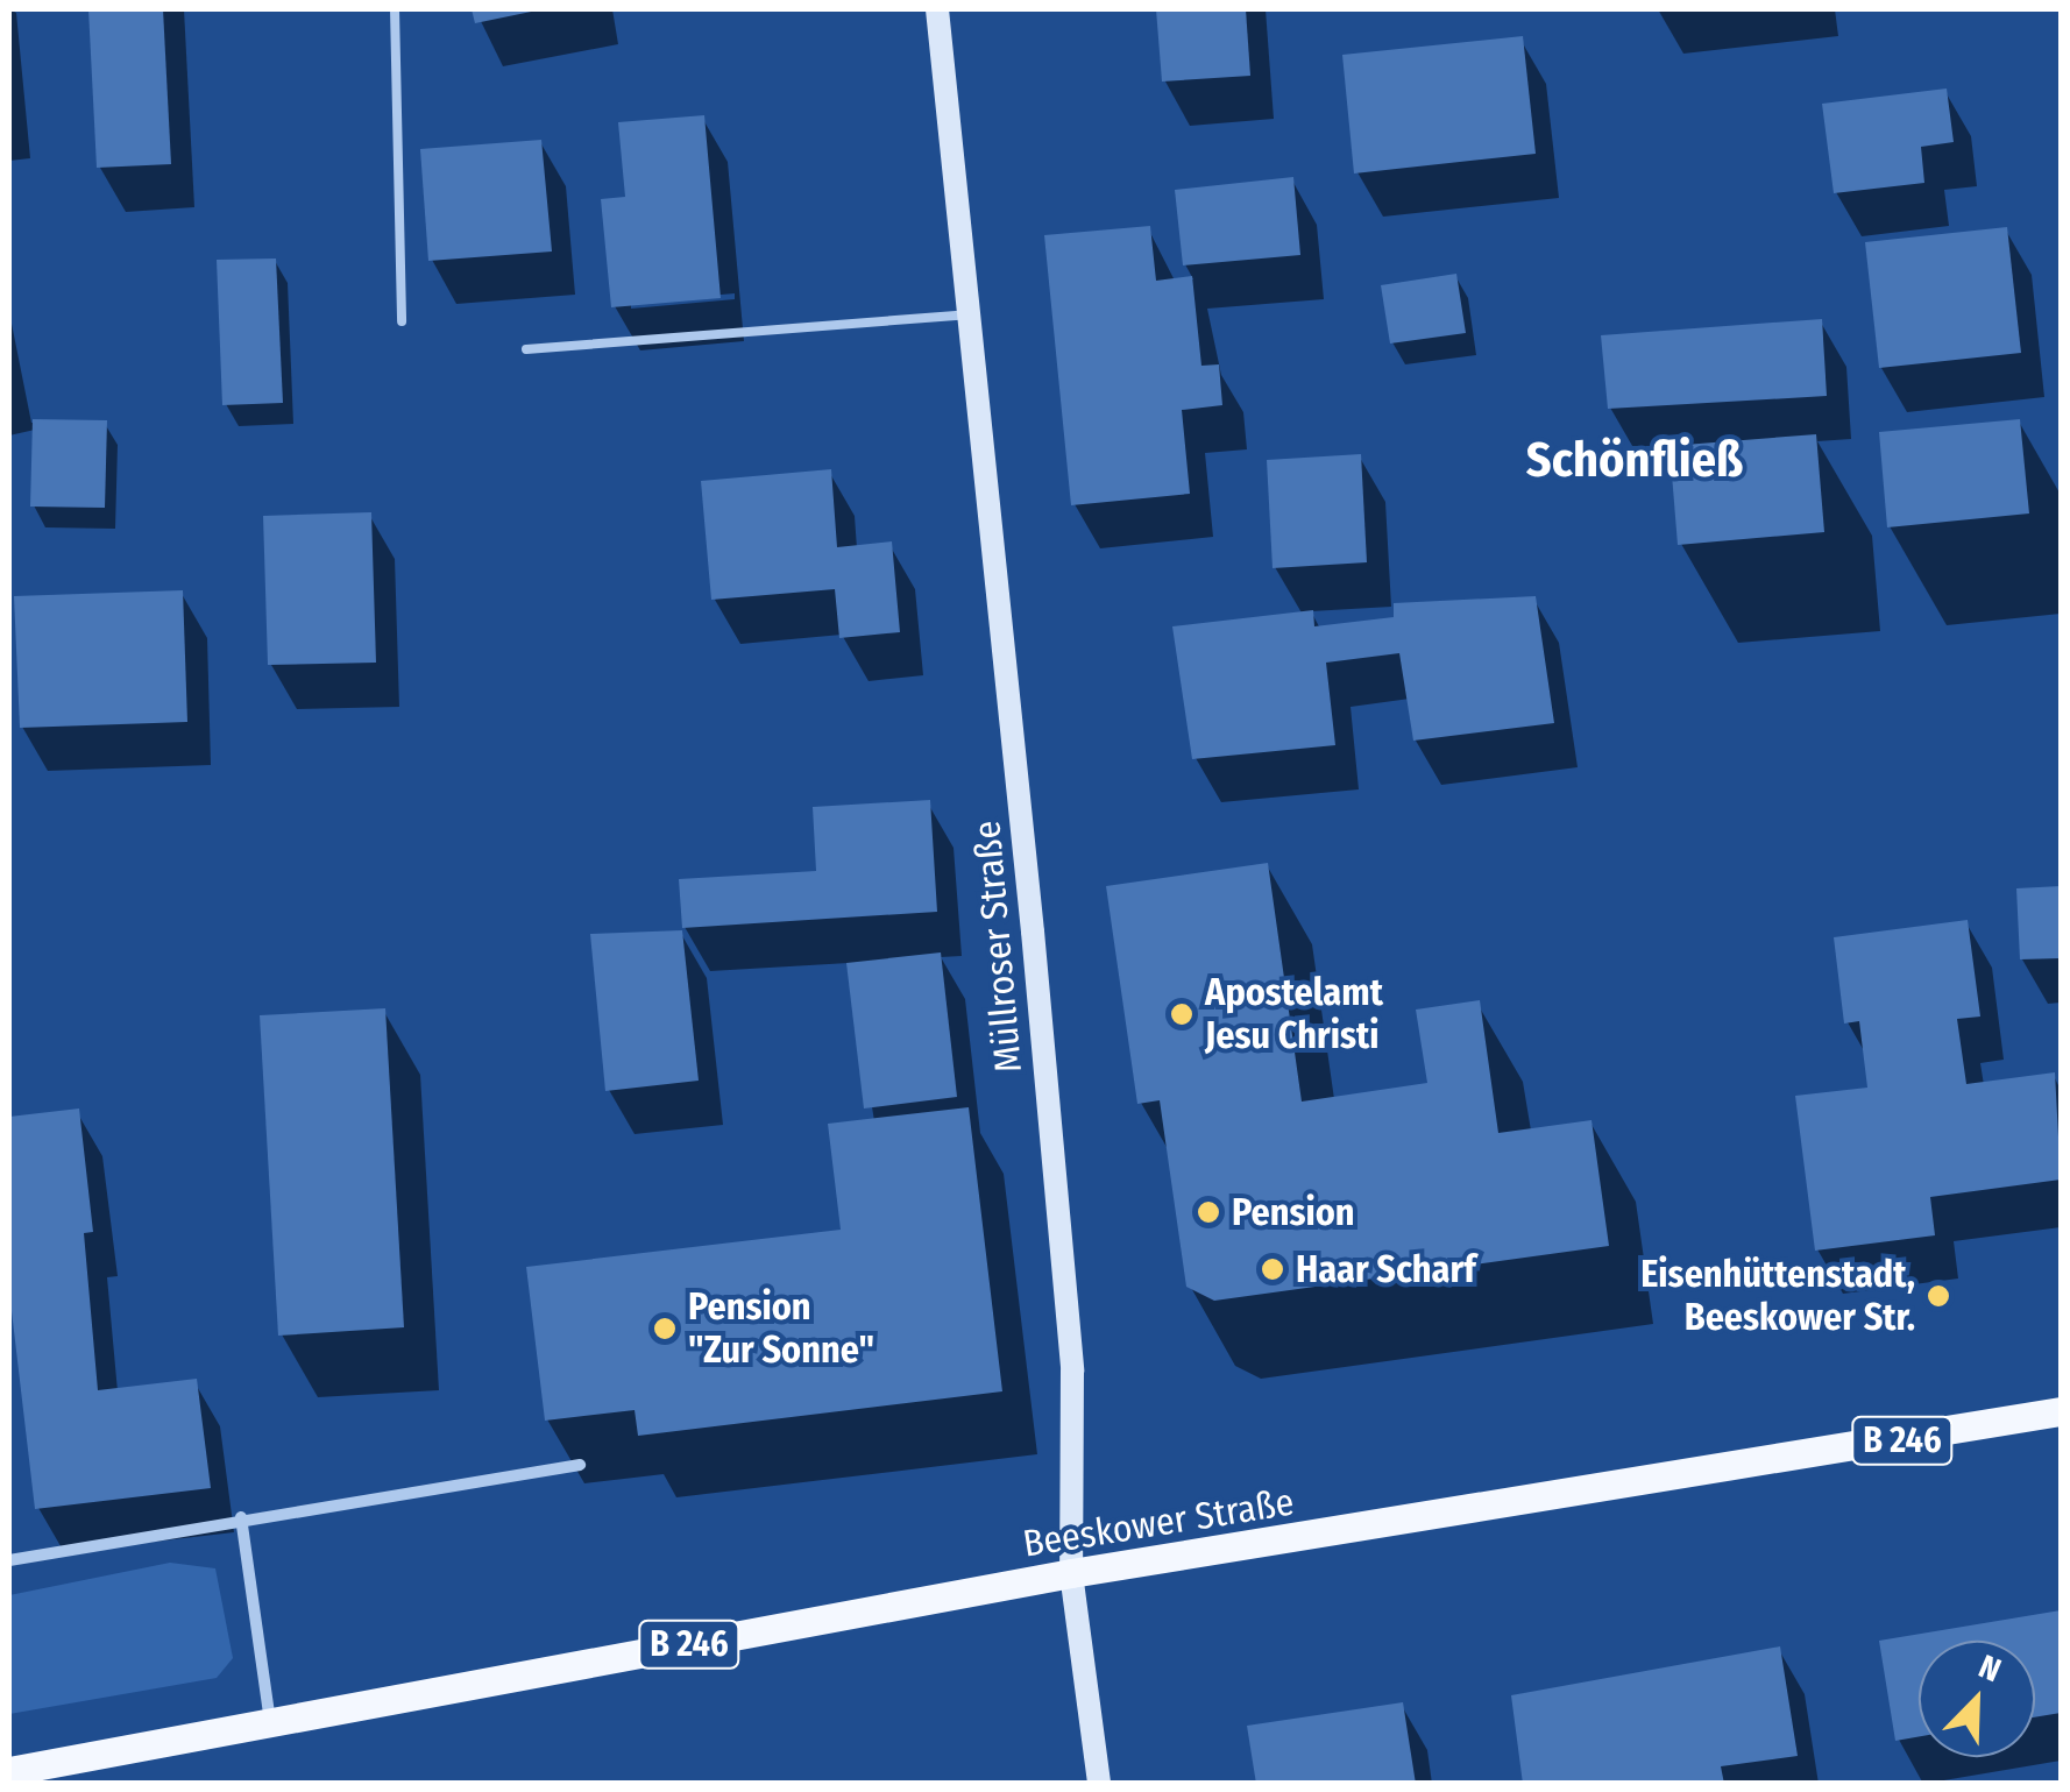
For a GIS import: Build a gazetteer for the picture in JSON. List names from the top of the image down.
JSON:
{
  "streets": {
    "main road": ["Müllroser Straße", "B 246", "Beeskower Straße"]
  },
  "crossings": [
    ["Müllroser Straße", "Beeskower Straße"]
  ],
  "districts": ["Schönfließ"],
  "places": [
    "Apostelamt Jesu Christi",
    "Pension",
    "Haar Scharf",
    "Eisenhüttenstadt, Beeskower Str.",
    "Pension \"Zur Sonne\""
  ],
  "north": "top right"
}
